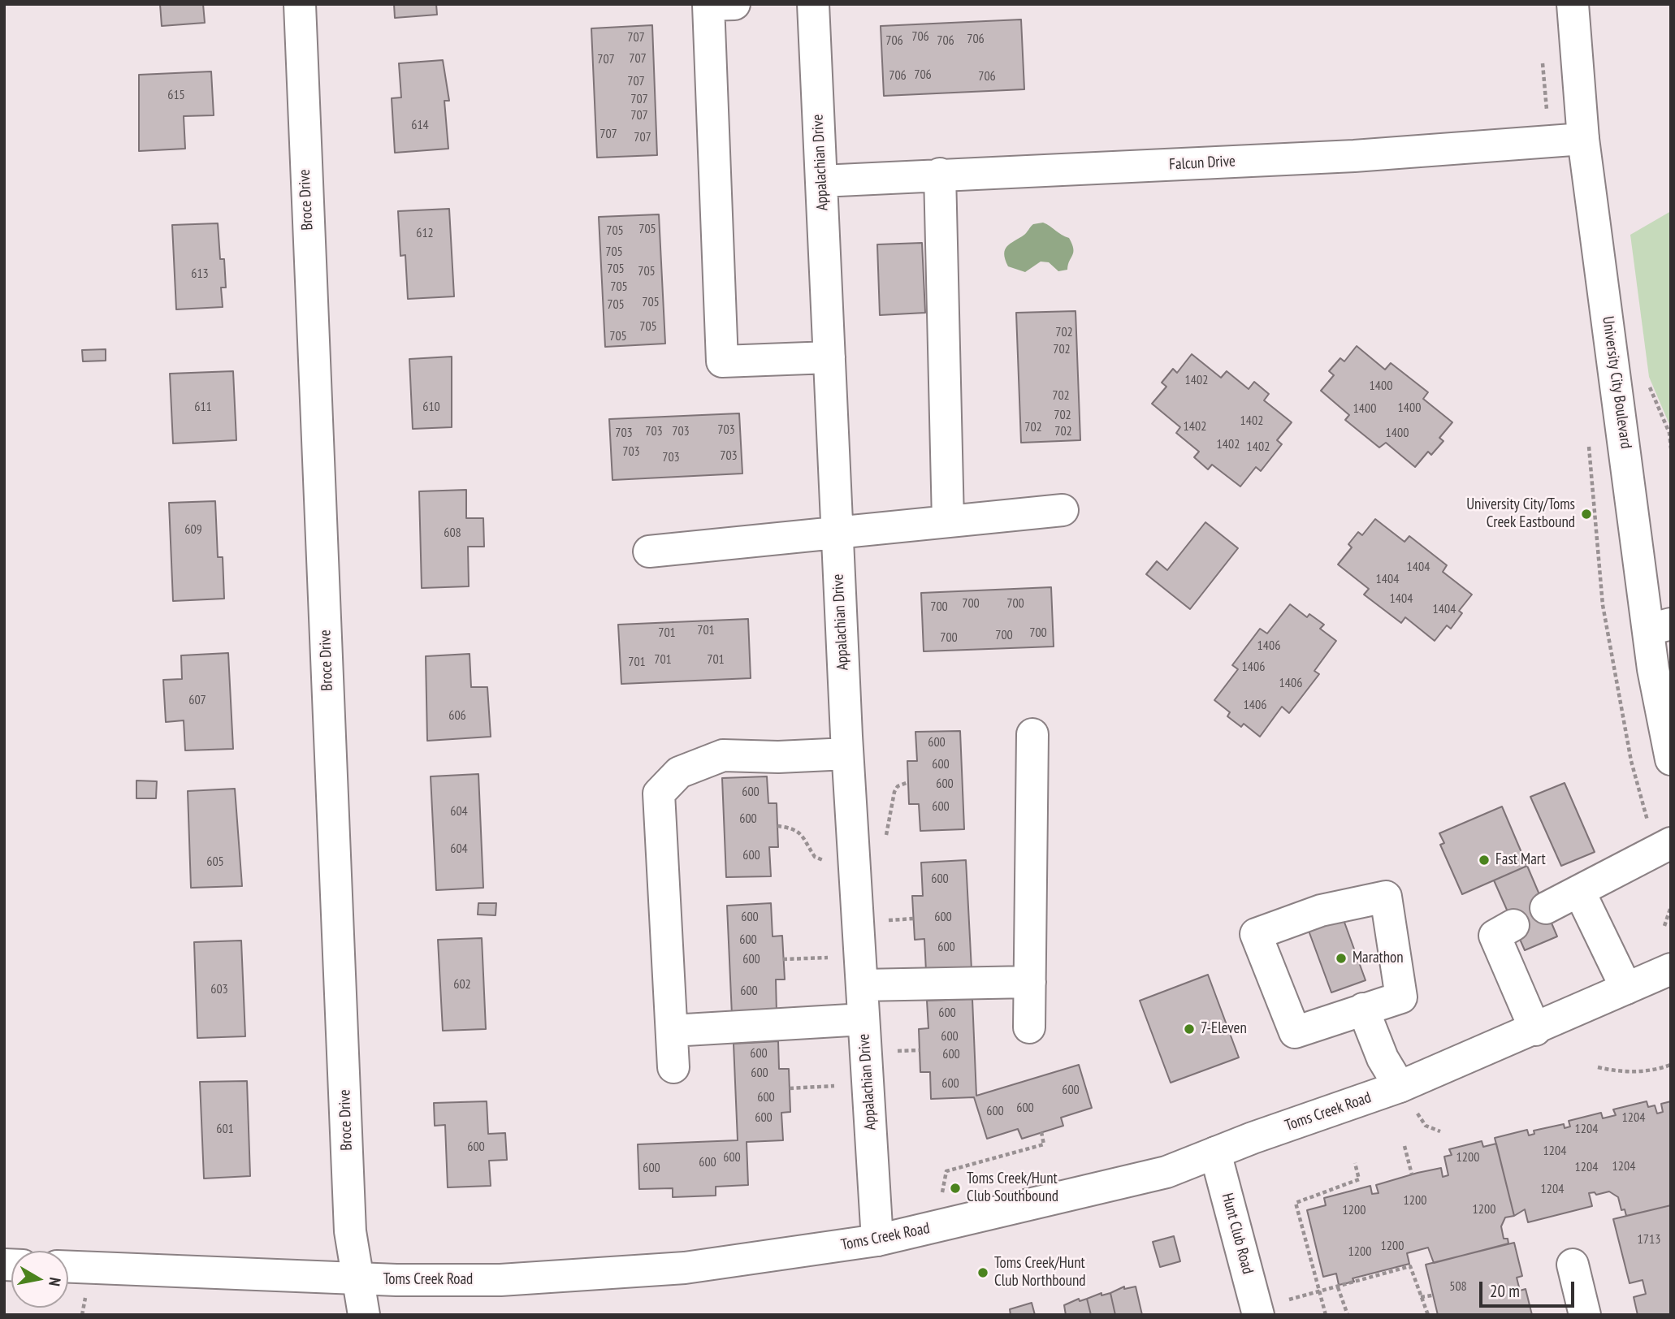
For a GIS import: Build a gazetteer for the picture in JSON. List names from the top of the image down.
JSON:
{
  "streets": {
    "street": [
      "Appalachian Drive",
      "Falcun Drive",
      "Broce Drive",
      "University City Boulevard",
      "Toms Creek Road",
      "Hunt Club Road"
    ]
  },
  "crossings": [
    ["Appalachian Drive", "Falcun Drive"],
    ["Appalachian Drive", "Toms Creek Road"],
    ["Falcun Drive", "University City Boulevard"],
    ["Broce Drive", "Toms Creek Road"],
    ["Toms Creek Road", "Hunt Club Road"]
  ],
  "places": [
    "University City/Toms Creek Eastbound",
    "Fast Mart",
    "Marathon",
    "7-Eleven",
    "Toms Creek/Hunt Club Southbound",
    "Toms Creek/Hunt Club Northbound"
  ],
  "house_numbers": [
    "706",
    "707",
    "706",
    "706",
    "706",
    "707",
    "707",
    "706",
    "706",
    "706",
    "707",
    "615",
    "707",
    "707",
    "614",
    "707",
    "707",
    "705",
    "705",
    "612",
    "705",
    "705",
    "705",
    "613",
    "705",
    "705",
    "705",
    "705",
    "702",
    "705",
    "702",
    "1402",
    "1400",
    "702",
    "611",
    "610",
    "1400",
    "1400",
    "702",
    "1402",
    "1402",
    "702",
    "703",
    "703",
    "703",
    "702",
    "703",
    "1400",
    "1402",
    "1402",
    "703",
    "703",
    "703",
    "609",
    "608",
    "1404",
    "1404",
    "1404",
    "700",
    "700",
    "700",
    "1404",
    "701",
    "701",
    "700",
    "700",
    "700",
    "1406",
    "701",
    "701",
    "701",
    "1406",
    "1406",
    "607",
    "1406",
    "606",
    "600",
    "600",
    "600",
    "600",
    "600",
    "604",
    "600",
    "604",
    "600",
    "605",
    "600",
    "600",
    "600",
    "600",
    "600",
    "600",
    "602",
    "603",
    "600",
    "600",
    "600",
    "600",
    "600",
    "600",
    "600",
    "600",
    "600",
    "600",
    "600",
    "600",
    "1204",
    "601",
    "1204",
    "600",
    "1204",
    "600",
    "1200",
    "600",
    "1204",
    "1204",
    "600",
    "1204",
    "1200",
    "1200",
    "1200",
    "1713",
    "1200",
    "1200",
    "508"
  ],
  "scale_bar": "20 m",
  "north": "right"
}
